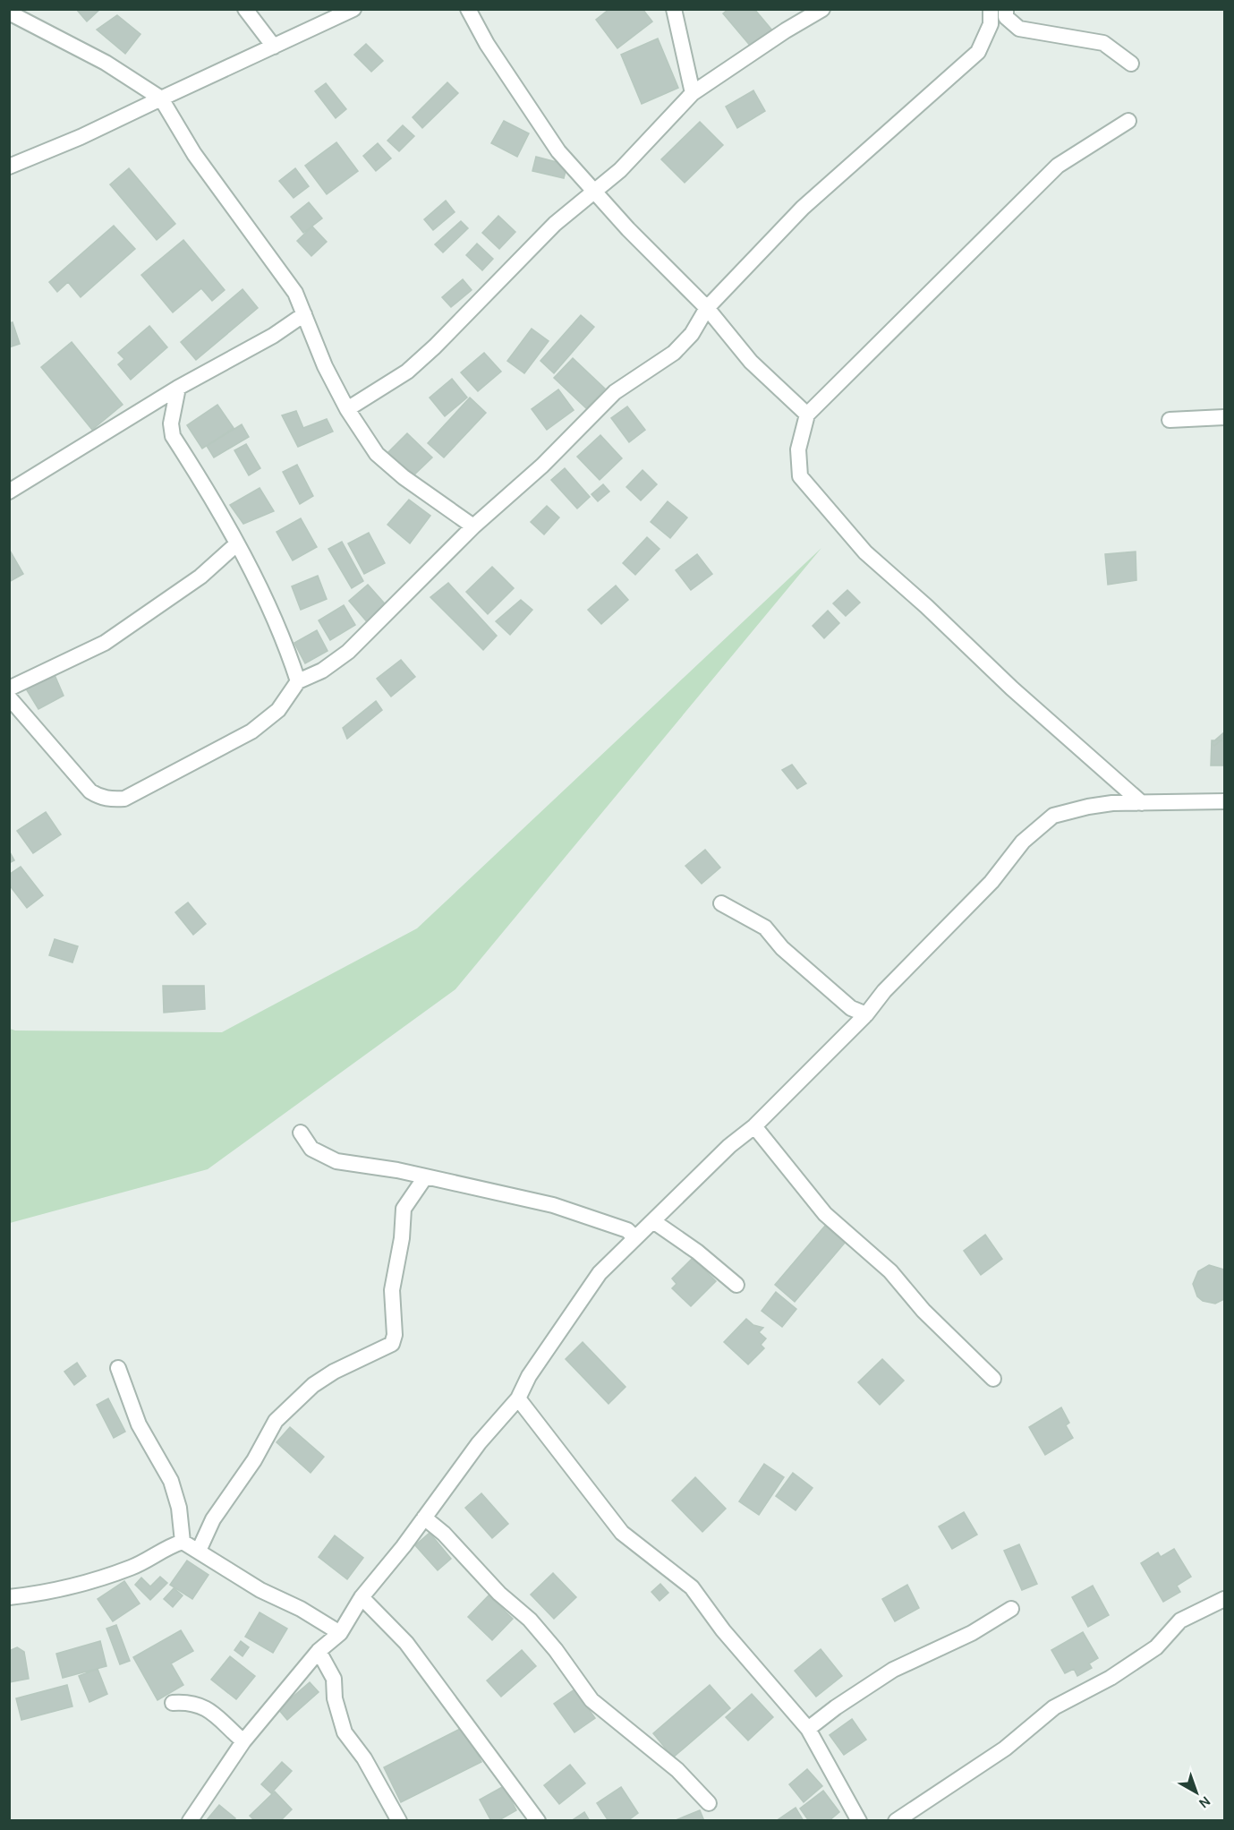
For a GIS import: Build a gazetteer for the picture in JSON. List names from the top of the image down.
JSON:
{
  "north": "bottom right"
}
